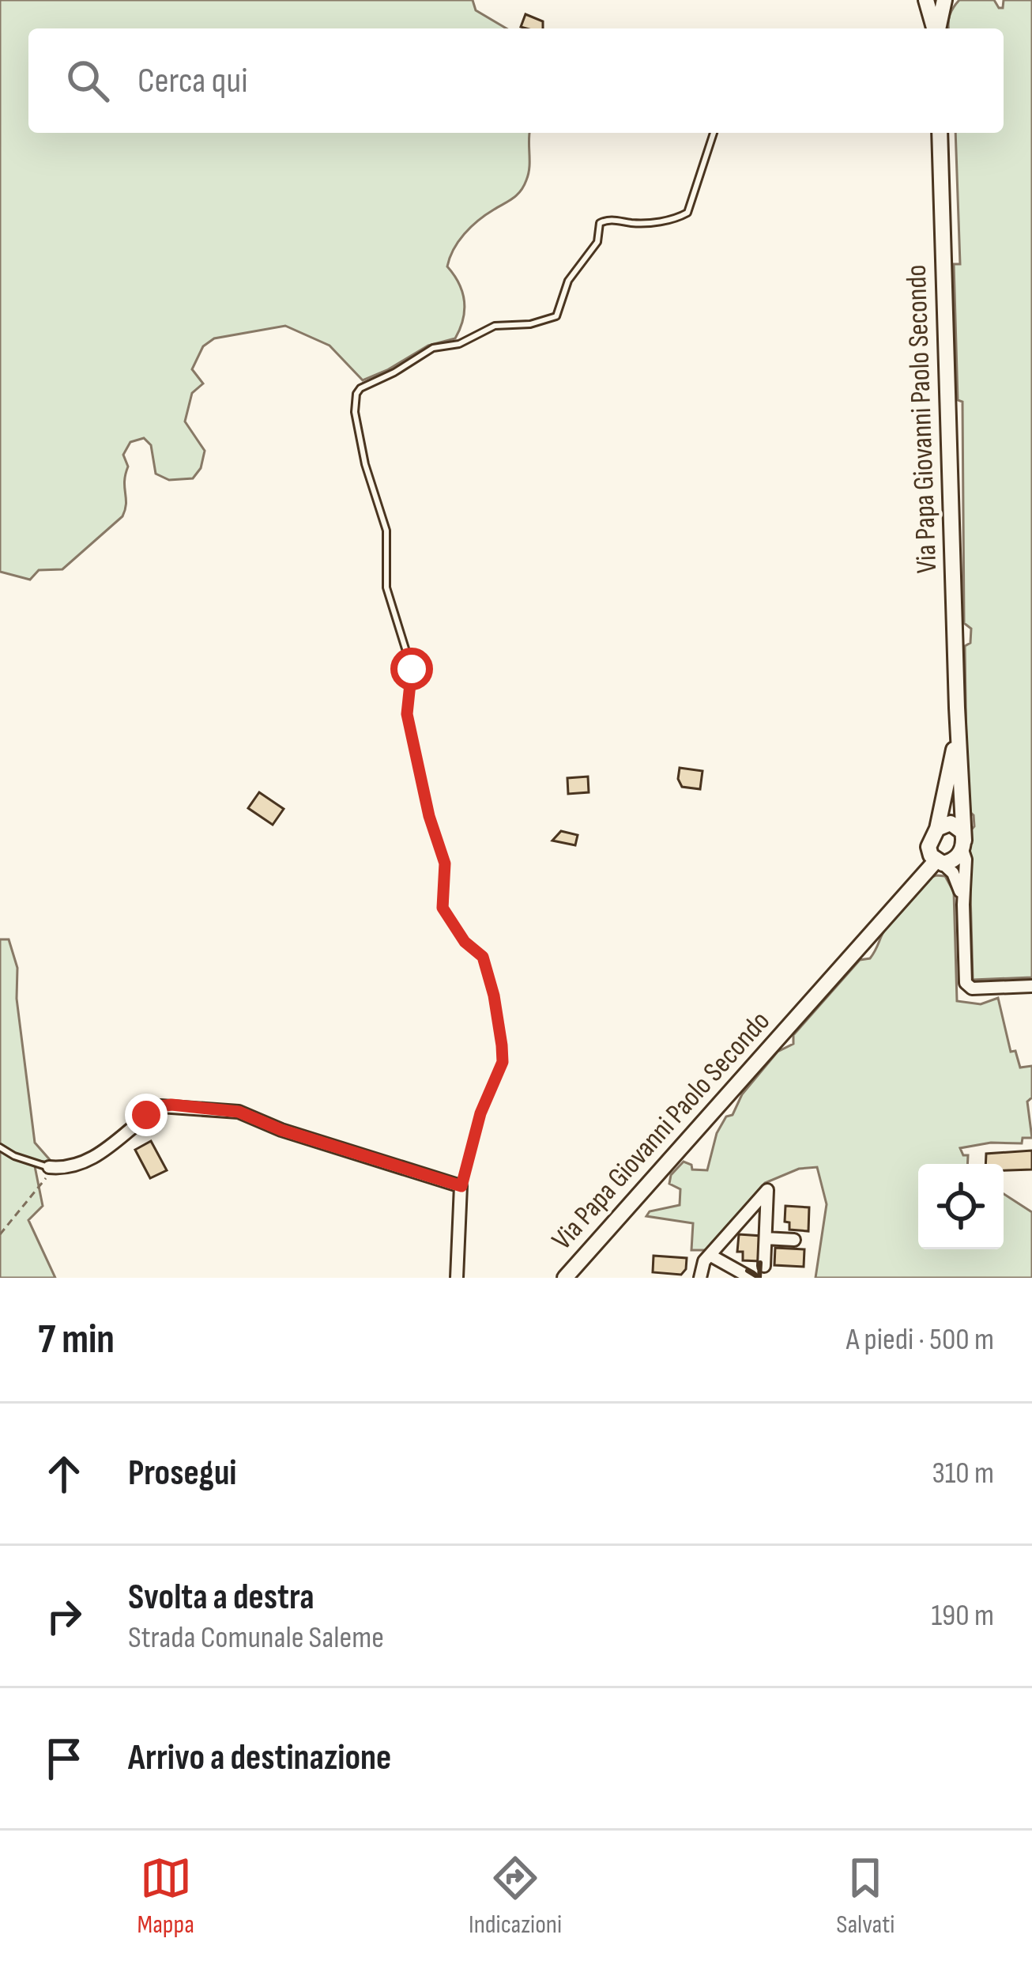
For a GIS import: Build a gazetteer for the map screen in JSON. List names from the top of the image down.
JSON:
{
  "streets": {
    "main road": ["Via Papa Giovanni Paolo Secondo"]
  },
  "page": {
    "search": "Cerca qui",
    "heading": ["7 min", "A piedi · 500 m"],
    "list": [
      ["Prosegui", "310 m"],
      ["Svolta a destra", "Strada Comunale Saleme", "190 m"],
      "Arrivo a destinazione"
    ],
    "nav": ["Mappa", "Indicazioni", "Salvati"]
  }
}
